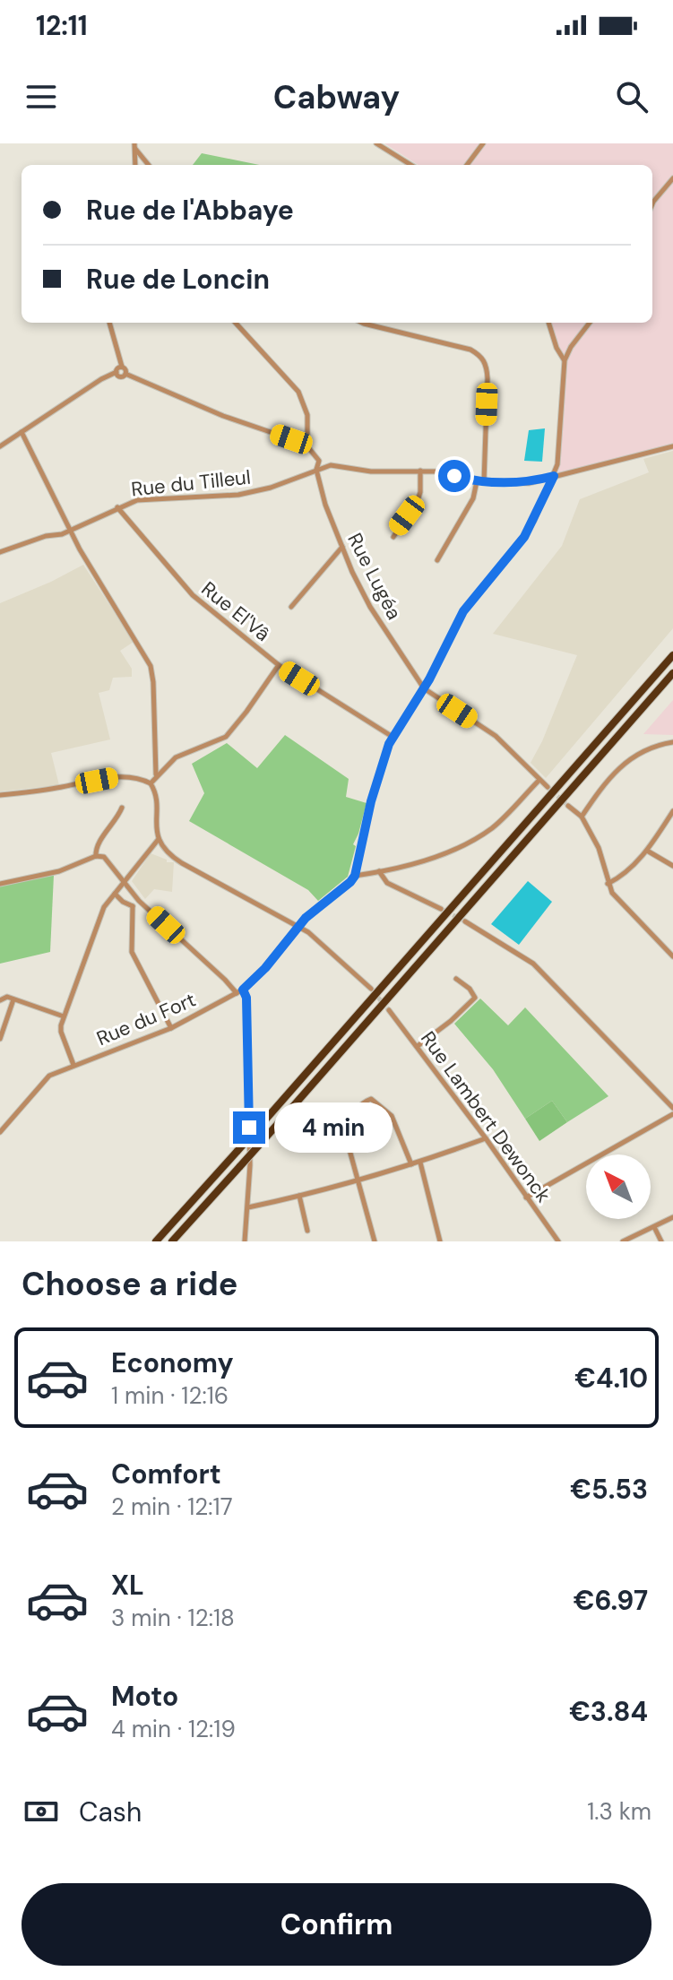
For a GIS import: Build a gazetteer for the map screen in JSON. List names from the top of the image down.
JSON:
{
  "streets": {
    "street": [
      "Rue du Tilleul",
      "Rue Lugéa",
      "Rue El'Vâ",
      "Rue du Fort",
      "Rue Lambert Dewonck"
    ]
  },
  "crossings": [
    ["Rue du Tilleul", "Rue Lugéa"],
    ["Rue du Tilleul", "Rue El'Vâ"]
  ],
  "north": "top left",
  "page": {
    "status": "12:11",
    "header": "Cabway",
    "banner": ["Rue de l'Abbaye", "Rue de Loncin"],
    "bubble": "4 min",
    "heading": "Choose a ride",
    "list": [
      {
        "name": "Economy",
        "note": "1 min · 12:16",
        "value": "€4.10"
      },
      {
        "name": "Comfort",
        "note": "2 min · 12:17",
        "value": "€5.53"
      },
      {
        "name": "XL",
        "note": "3 min · 12:18",
        "value": "€6.97"
      },
      {
        "name": "Moto",
        "note": "4 min · 12:19",
        "value": "€3.84"
      }
    ],
    "pay": ["Cash", "1.3 km"],
    "buttons": "Confirm"
  }
}
